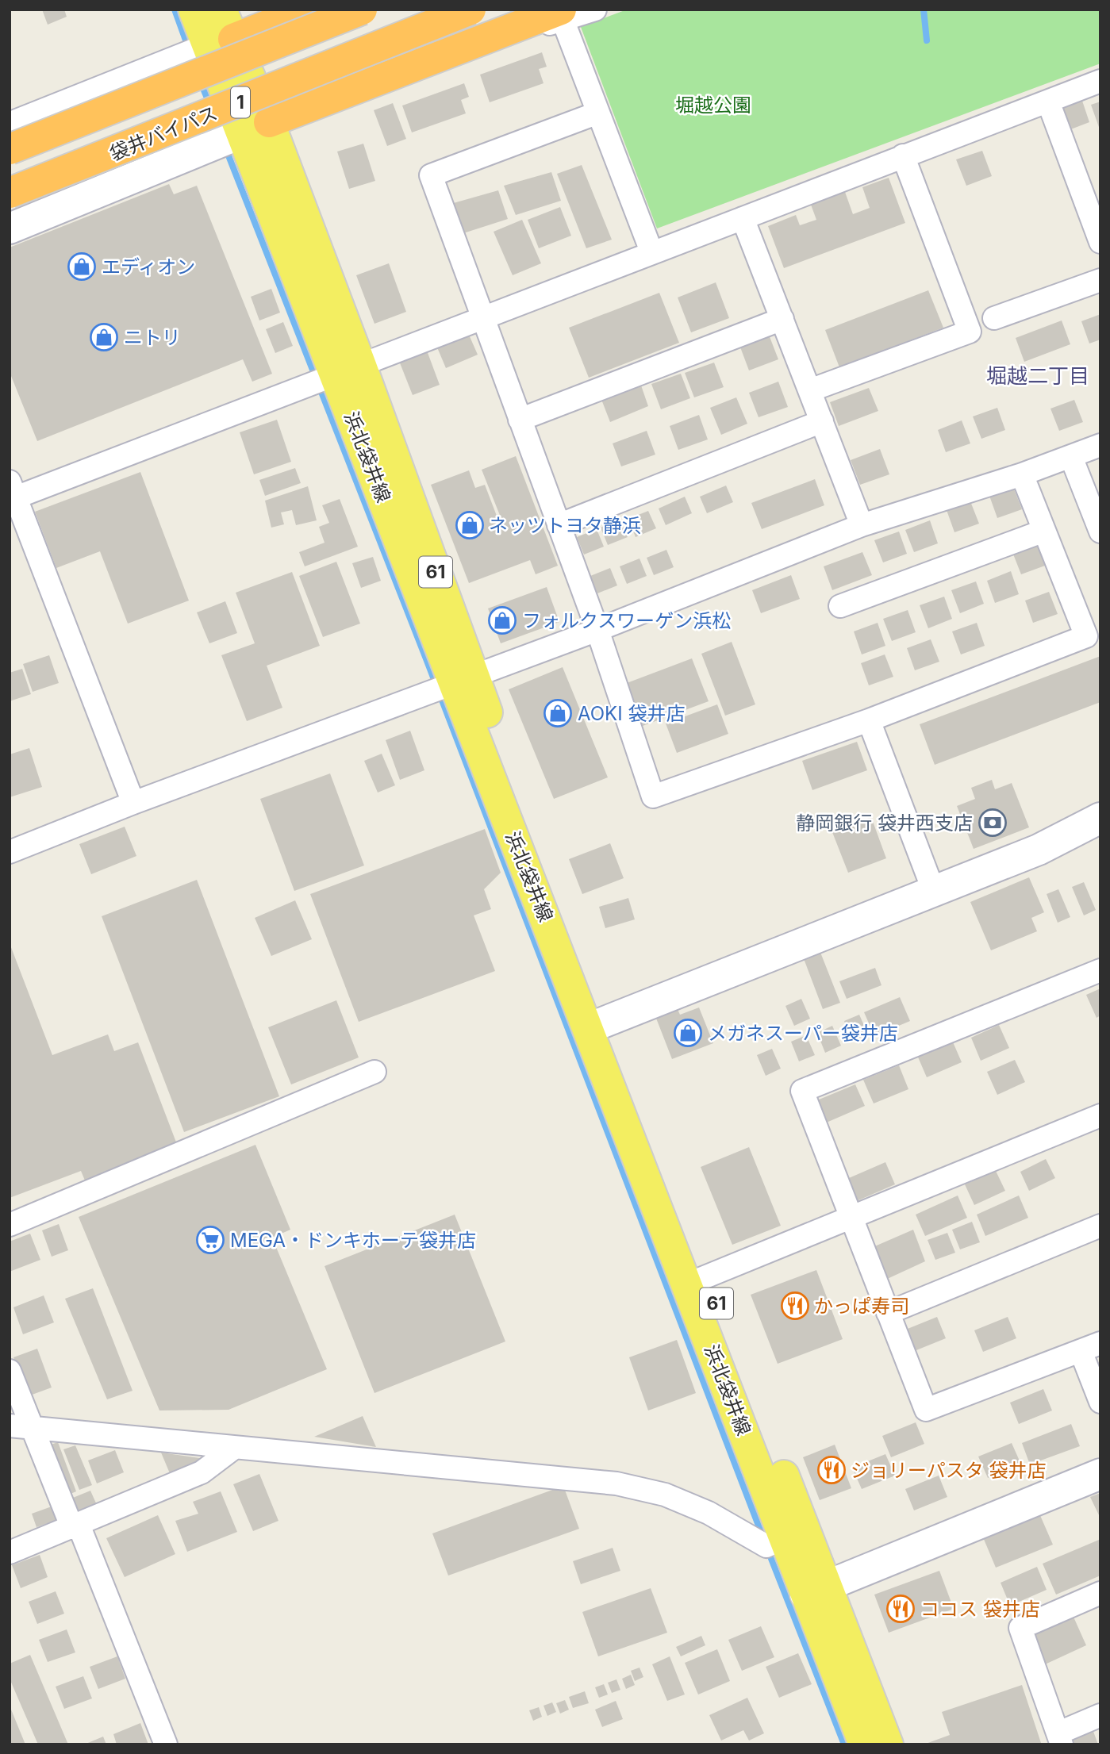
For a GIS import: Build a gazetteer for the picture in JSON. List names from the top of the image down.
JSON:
{
  "streets": {
    "highway": ["1", "袋井バイパス"],
    "main road": ["浜北袋井線", "61"]
  },
  "districts": ["堀越二丁目"],
  "parks": ["堀越公園"],
  "places": {
    "shop": [
      "エディオン",
      "ニトリ",
      "ネッツトヨタ静浜",
      "フォルクスワーゲン浜松",
      "AOKI 袋井店",
      "メガネスーパー袋井店"
    ],
    "bank": ["静岡銀行 袋井西支店"],
    "supermarket": ["MEGA・ドンキホーテ袋井店"],
    "restaurant": ["かっぱ寿司", "ジョリーパスタ 袋井店", "ココス 袋井店"]
  }
}
